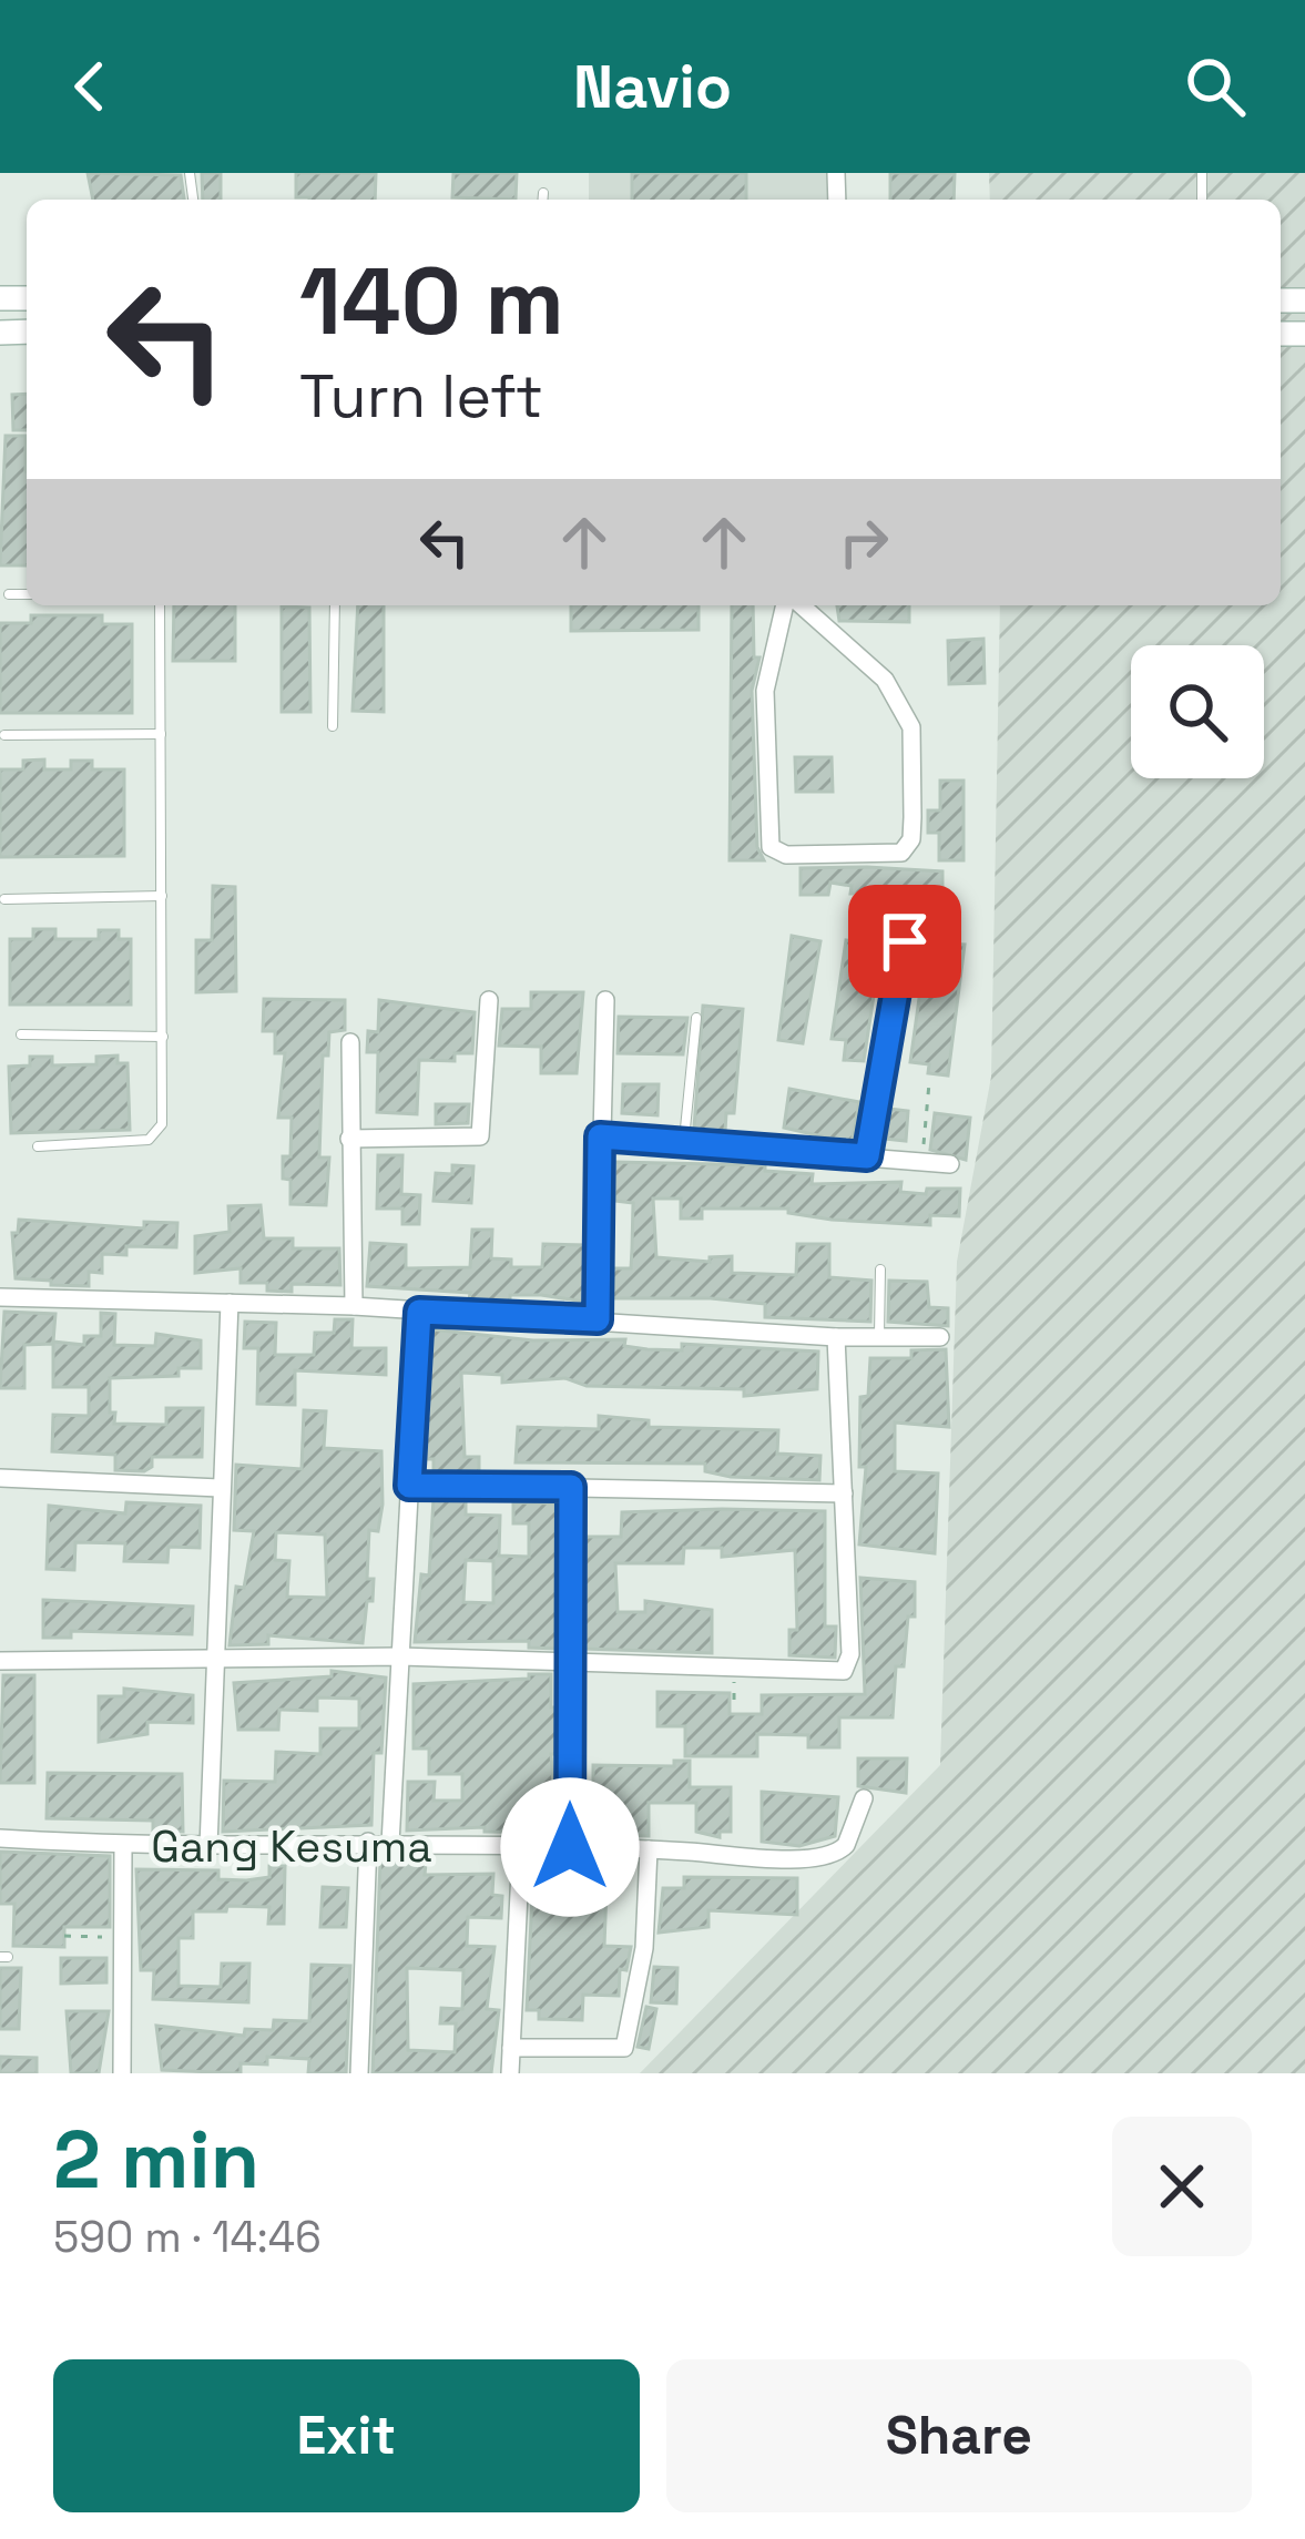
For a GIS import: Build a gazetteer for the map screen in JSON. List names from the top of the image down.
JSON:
{
  "streets": {
    "street": ["Gang Kesuma"]
  },
  "page": {
    "header": "Navio",
    "turn": ["140 m", "Turn left"],
    "heading": ["2 min", "590 m · 14:46"],
    "buttons": ["Exit", "Share"]
  }
}
